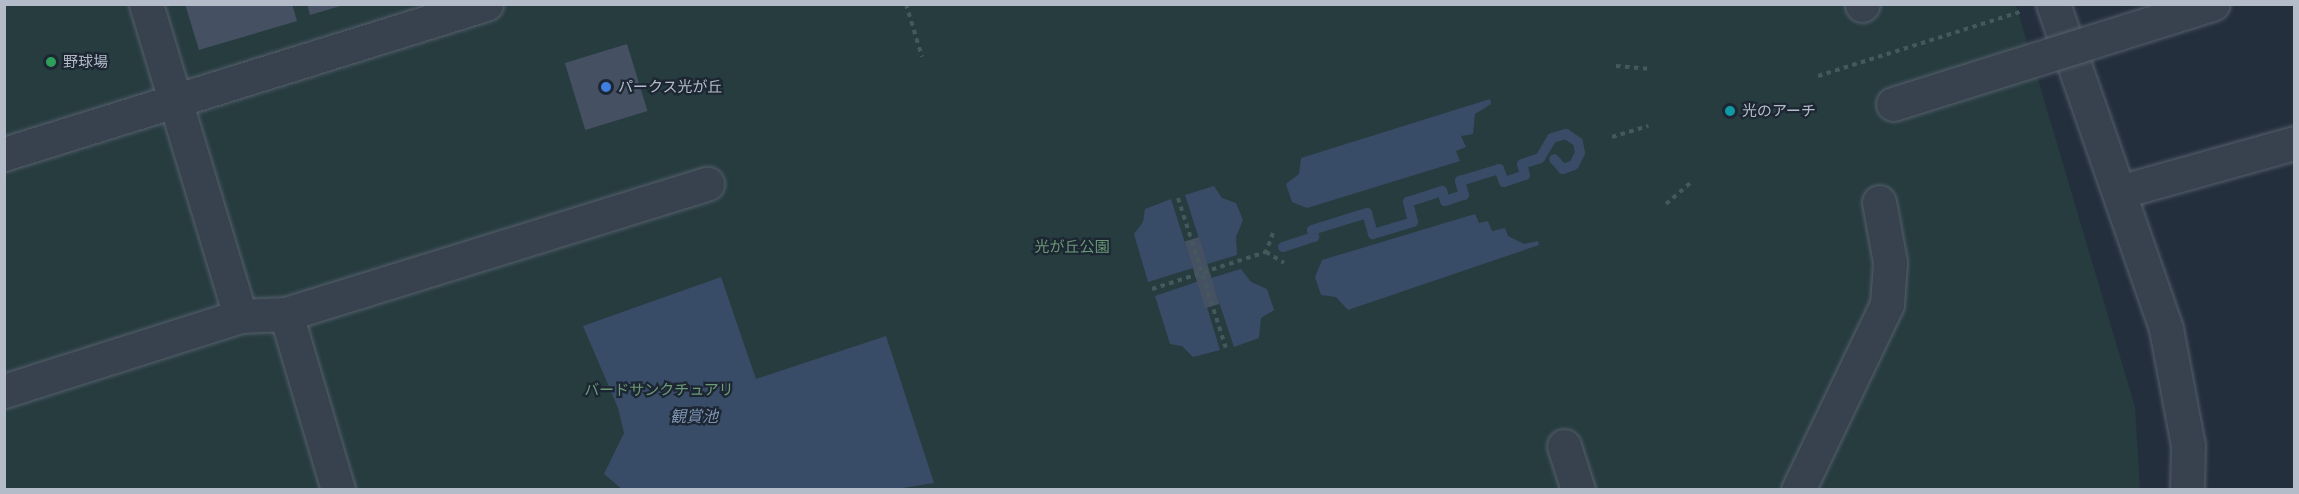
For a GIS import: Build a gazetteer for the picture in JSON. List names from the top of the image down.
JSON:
{
  "water": ["観賞池"],
  "parks": ["光が丘公園", "バードサンクチュアリ"],
  "places": ["野球場", "パークス光が丘", "光のアーチ"]
}
